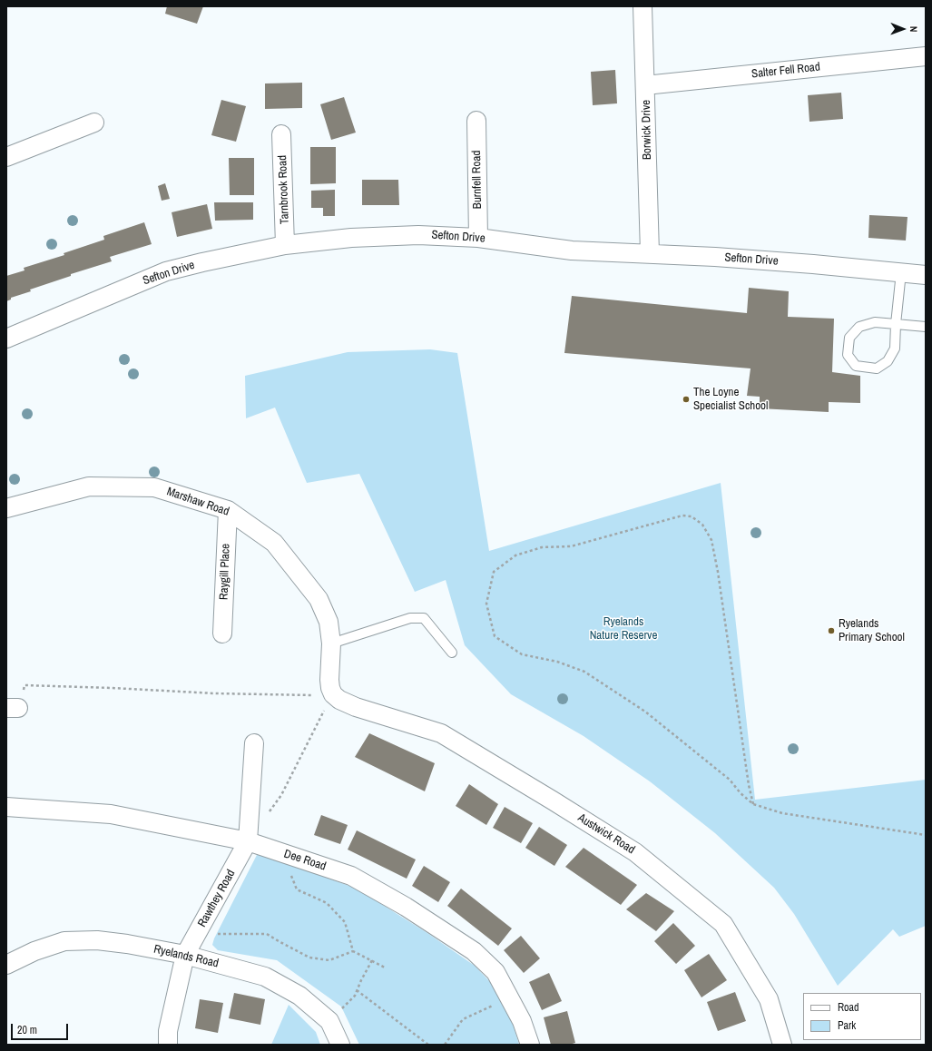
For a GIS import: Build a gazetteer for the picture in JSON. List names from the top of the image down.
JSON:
{
  "streets": {
    "street": [
      "Salter Fell Road",
      "Borwick Drive",
      "Burnfell Road",
      "Tarnbrook Road",
      "Sefton Drive",
      "Marshaw Road",
      "Raygill Place",
      "Austwick Road",
      "Dee Road",
      "Rawthey Road",
      "Ryelands Road"
    ]
  },
  "crossings": [
    ["Salter Fell Road", "Borwick Drive"],
    ["Borwick Drive", "Sefton Drive"],
    ["Burnfell Road", "Sefton Drive"],
    ["Tarnbrook Road", "Sefton Drive"],
    ["Marshaw Road", "Raygill Place"],
    ["Marshaw Road", "Austwick Road"],
    ["Dee Road", "Rawthey Road"],
    ["Rawthey Road", "Ryelands Road"]
  ],
  "parks": ["Ryelands Nature Reserve"],
  "places": ["The Loyne Specialist School", "Ryelands Primary School"],
  "legend": ["Road", "Park"],
  "scale_bar": "20 m",
  "north": "right"
}
